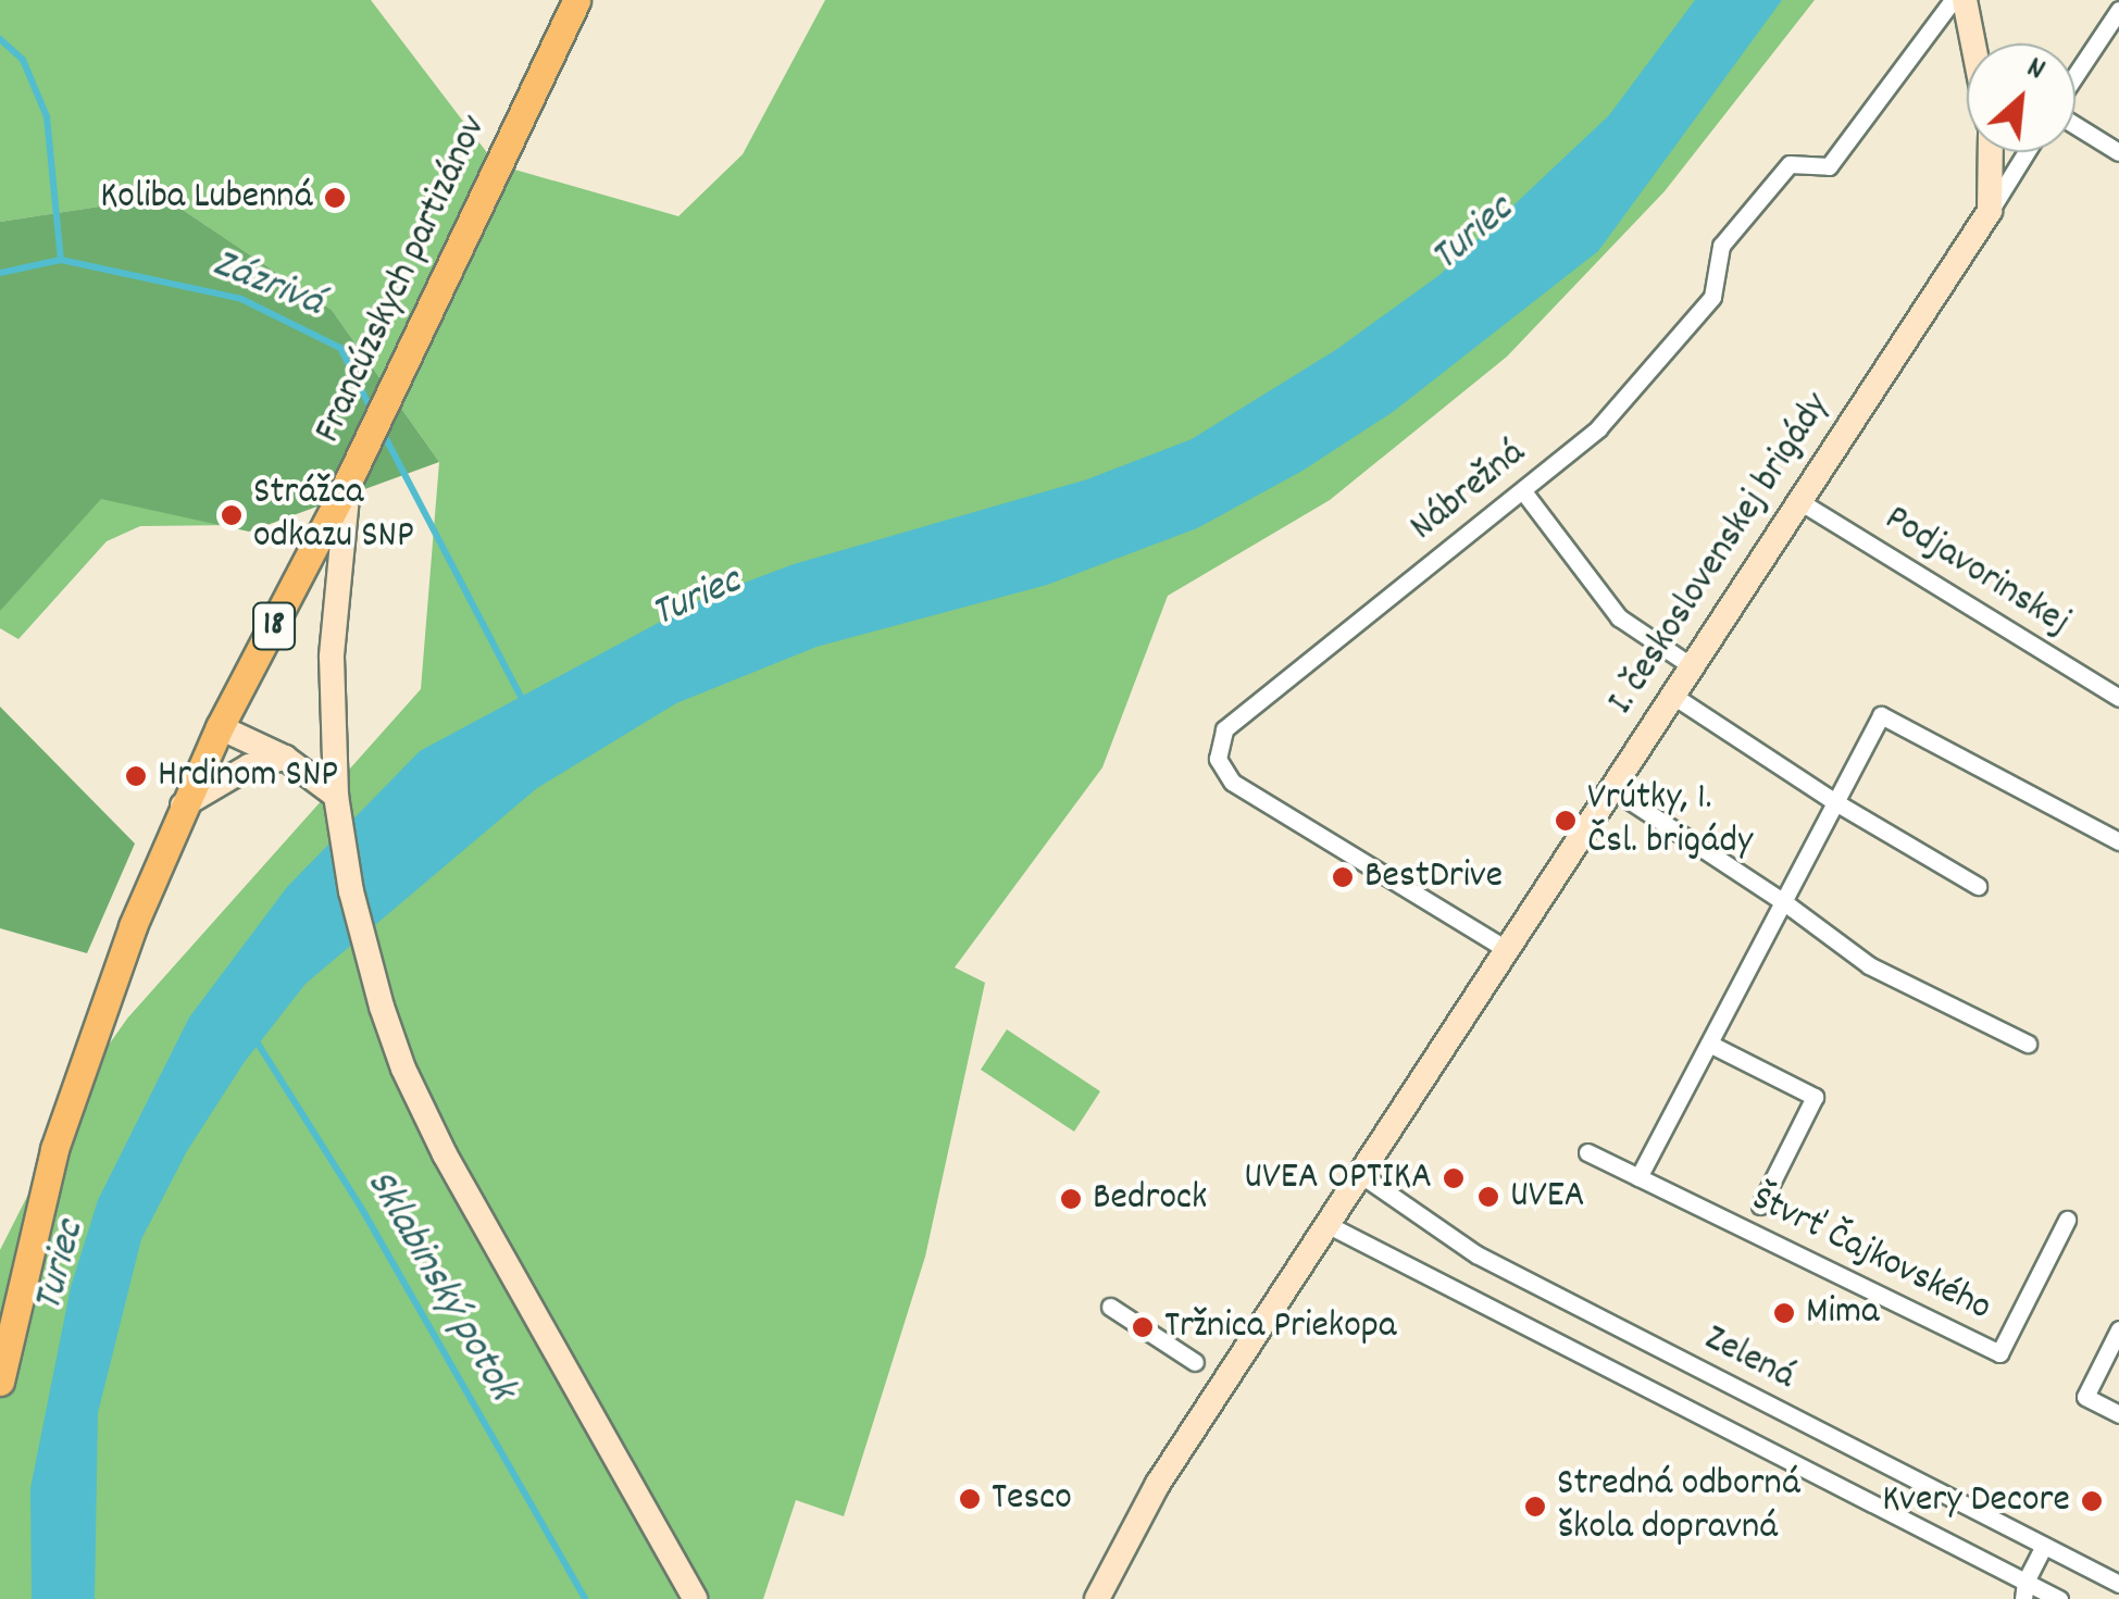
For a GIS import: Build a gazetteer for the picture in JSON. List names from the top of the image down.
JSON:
{
  "streets": {
    "main road": ["Francúzskych partizánov", "18"],
    "street": [
      "Nábrežná",
      "I. československej brigády",
      "Podjavorinskej",
      "Štvrť Čajkovského",
      "Zelená"
    ]
  },
  "crossings": [
    ["Nábrežná", "I. československej brigády"],
    ["I. československej brigády", "Podjavorinskej"],
    ["I. československej brigády", "Zelená"]
  ],
  "water": ["Turiec", "Zázrivá", "Sklabinský potok"],
  "places": [
    "Koliba Lubenná",
    "Strážca odkazu SNP",
    "Hrdinom SNP",
    "Vrútky, 1. Čsl. brigády",
    "BestDrive",
    "UVEA OPTIKA",
    "UVEA",
    "Bedrock",
    "Mima",
    "Tržnica Priekopa",
    "Tesco",
    "Kvery Decore",
    "Stredná odborná škola dopravná"
  ],
  "north": "top right"
}
